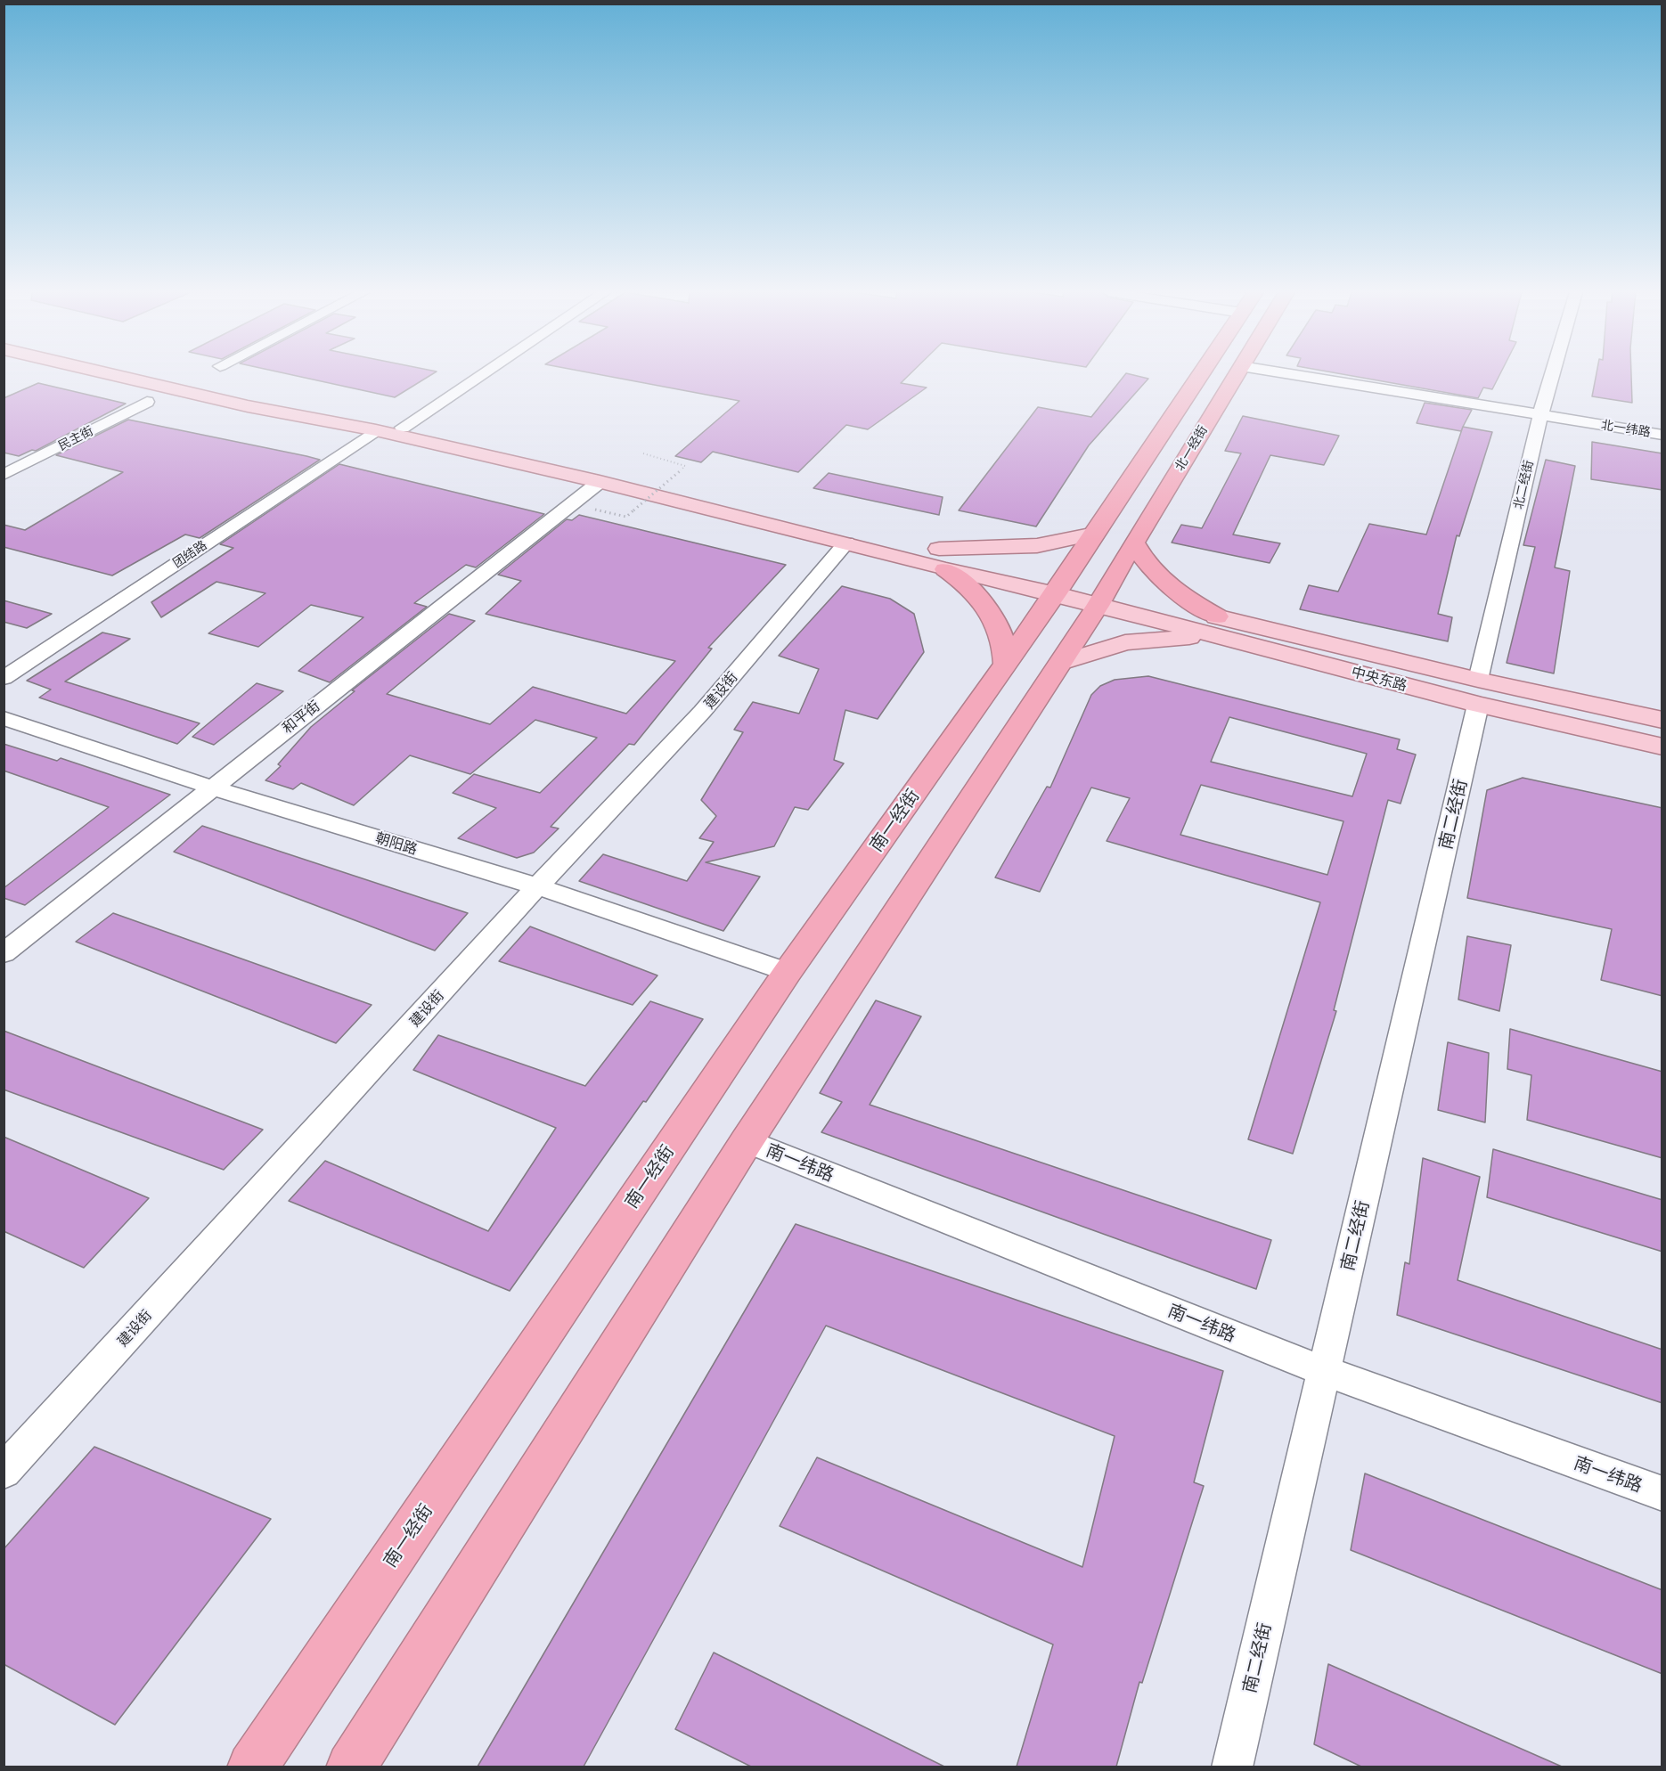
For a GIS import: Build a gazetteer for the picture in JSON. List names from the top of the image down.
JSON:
{
  "streets": {
    "highway": ["北一经街", "南一经街"],
    "main road": ["中央东路"],
    "street": [
      "北一纬路",
      "民主街",
      "北二经街",
      "团结路",
      "建设街",
      "和平街",
      "南二经街",
      "朝阳路",
      "南一纬路"
    ]
  },
  "crossings": [
    ["北一纬路", "北二经街"],
    ["北一经街", "中央东路"],
    ["北二经街", "中央东路"],
    ["北二经街", "南二经街"],
    ["中央东路", "南二经街"],
    ["中央东路", "南一经街"],
    ["建设街", "朝阳路"],
    ["和平街", "朝阳路"],
    ["南二经街", "南一纬路"],
    ["南一经街", "朝阳路"]
  ]
}
